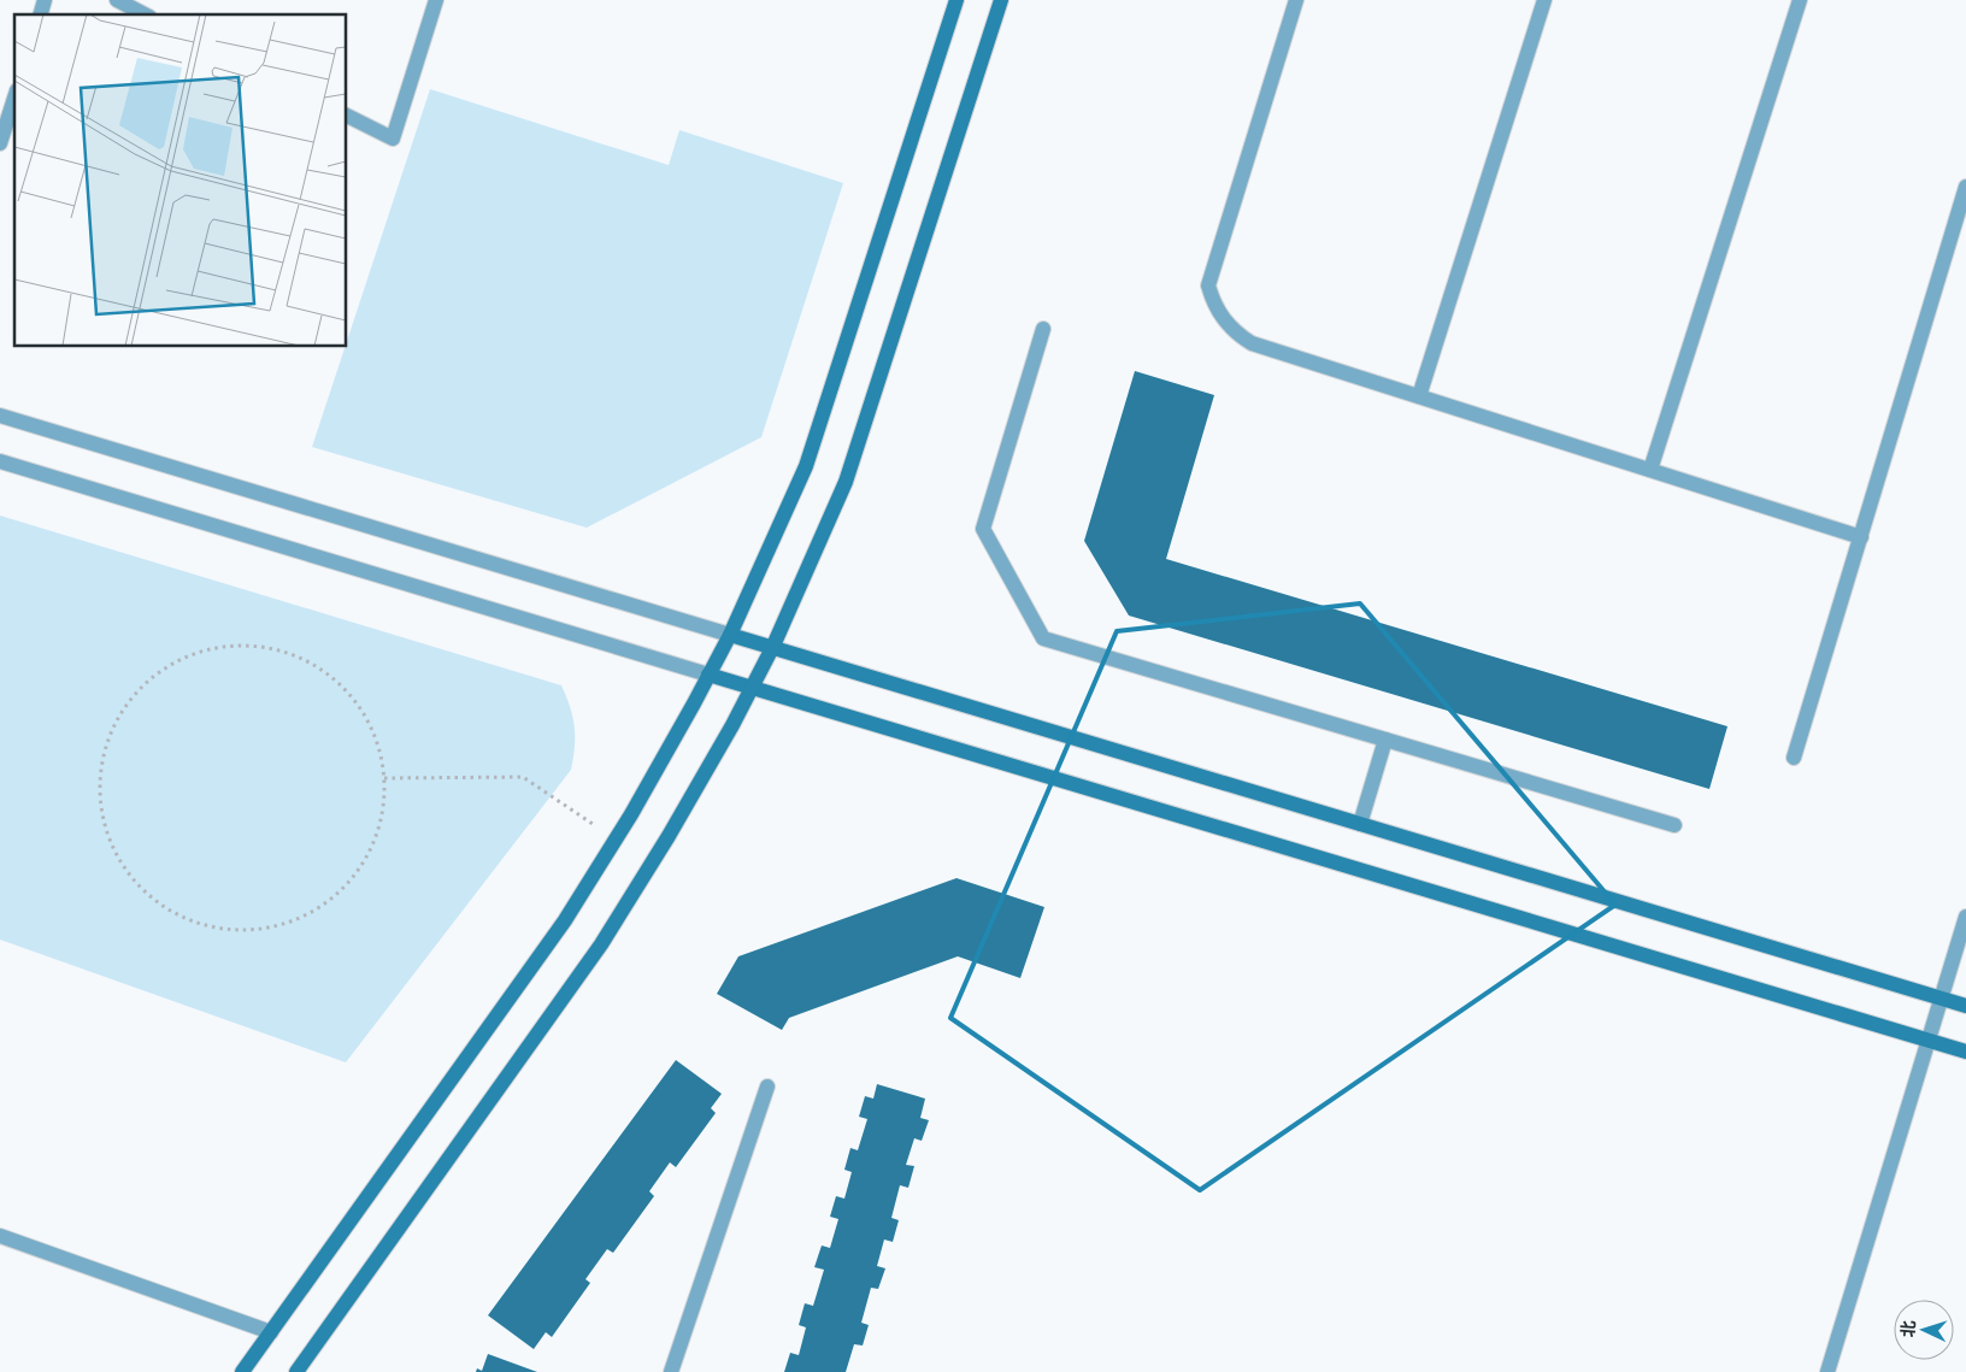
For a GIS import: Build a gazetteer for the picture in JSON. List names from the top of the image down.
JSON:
{
  "north": "left"
}
